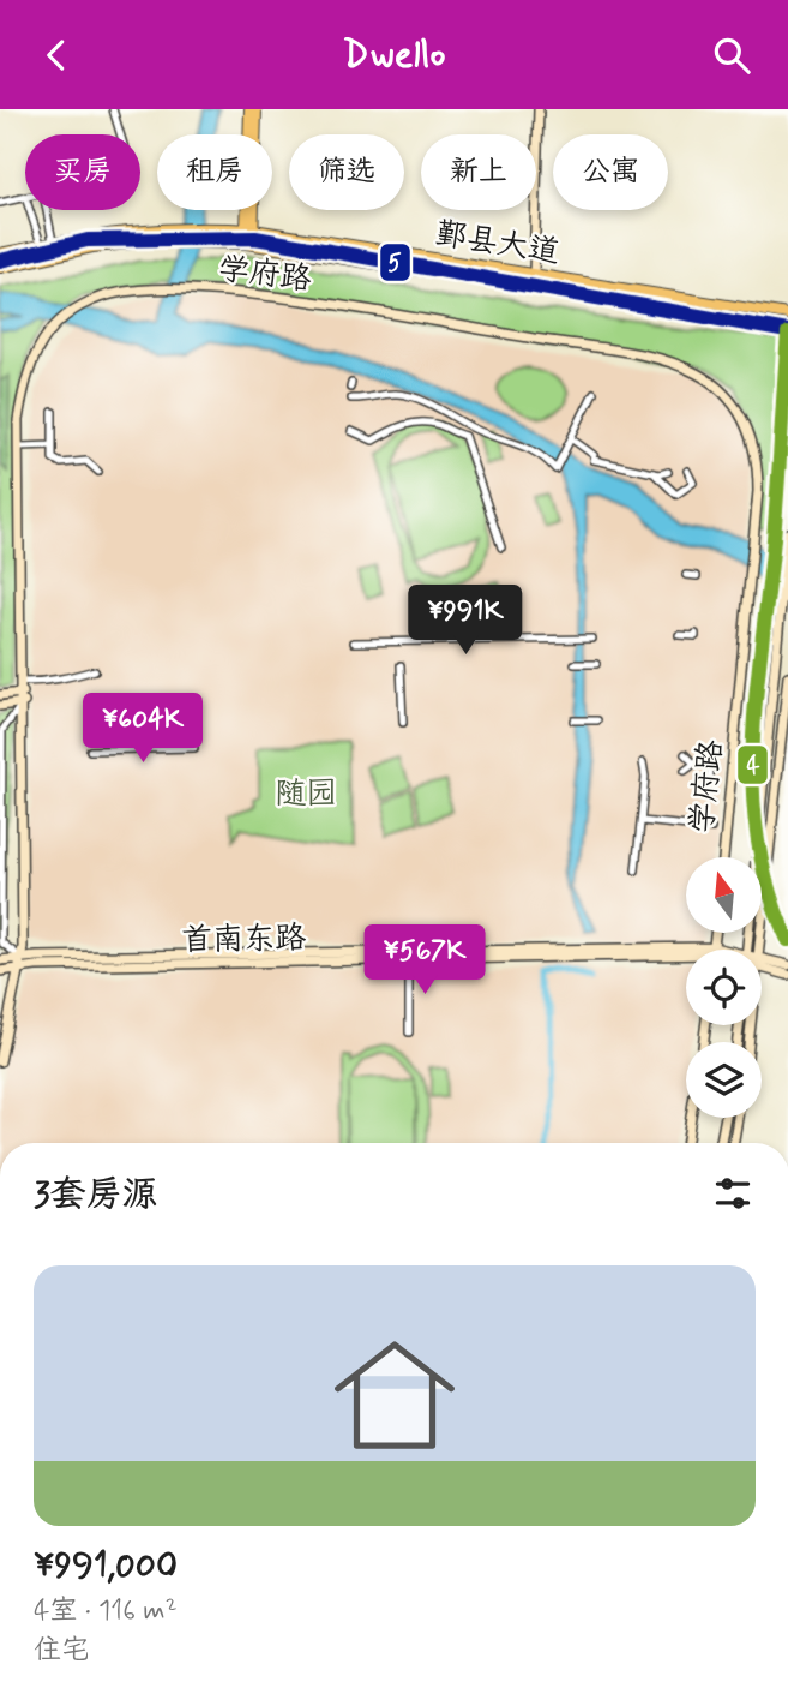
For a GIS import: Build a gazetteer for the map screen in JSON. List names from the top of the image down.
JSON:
{
  "streets": {
    "main road": ["鄞县大道", "学府路", "首南东路"]
  },
  "crossings": [
    ["学府路", "首南东路"]
  ],
  "parks": ["随园"],
  "lines": ["transit line 5", "transit line 4"],
  "north": "top",
  "page": {
    "header": "Dwello",
    "chip": [
      "买房",
      "租房",
      "筛选",
      "新上",
      "公寓"
    ],
    "price": ["¥991K", "¥604K", "¥567K"],
    "heading": "3套房源",
    "list": [
      {
        "name": "¥991,000",
        "note": "4室 · 116 m² · 住宅"
      }
    ]
  }
}
